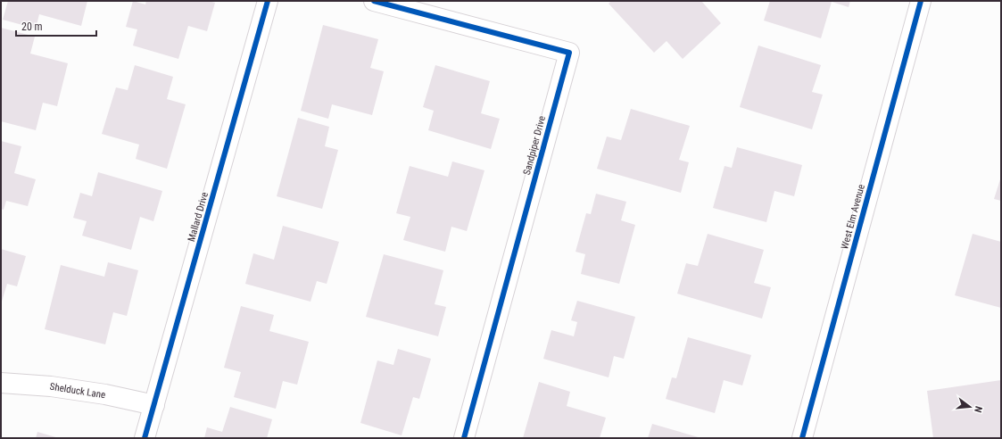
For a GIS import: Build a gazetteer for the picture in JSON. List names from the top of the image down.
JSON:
{
  "streets": {
    "street": [
      "Sandpiper Drive",
      "Mallard Drive",
      "West Elm Avenue",
      "Shelduck Lane"
    ]
  },
  "crossings": [
    ["Mallard Drive", "Shelduck Lane"]
  ],
  "scale_bar": "20 m",
  "north": "right"
}
